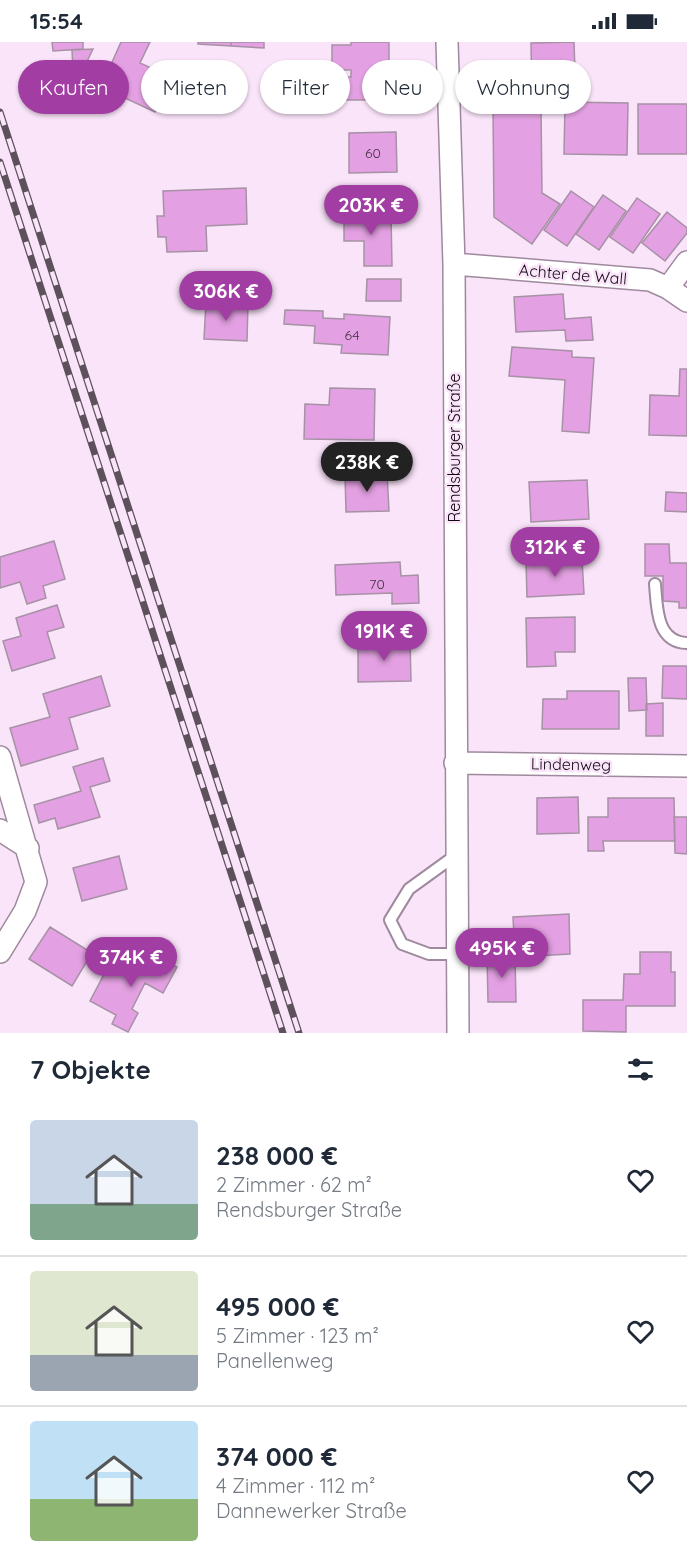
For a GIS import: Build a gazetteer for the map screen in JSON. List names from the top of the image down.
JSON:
{
  "streets": {
    "street": ["Achter de Wall", "Rendsburger Straße", "Lindenweg"]
  },
  "crossings": [
    ["Achter de Wall", "Rendsburger Straße"],
    ["Rendsburger Straße", "Lindenweg"]
  ],
  "house_numbers": ["60", "64", "70"],
  "page": {
    "status": "15:54",
    "chip": [
      "Kaufen",
      "Mieten",
      "Filter",
      "Neu",
      "Wohnung"
    ],
    "price": [
      "203K €",
      "306K €",
      "238K €",
      "312K €",
      "191K €",
      "495K €",
      "374K €"
    ],
    "heading": "7 Objekte",
    "list": [
      {
        "name": "238 000 €",
        "note": "2 Zimmer · 62 m² · Rendsburger Straße"
      },
      {
        "name": "495 000 €",
        "note": "5 Zimmer · 123 m² · Panellenweg"
      },
      {
        "name": "374 000 €",
        "note": "4 Zimmer · 112 m² · Dannewerker Straße"
      }
    ]
  }
}
